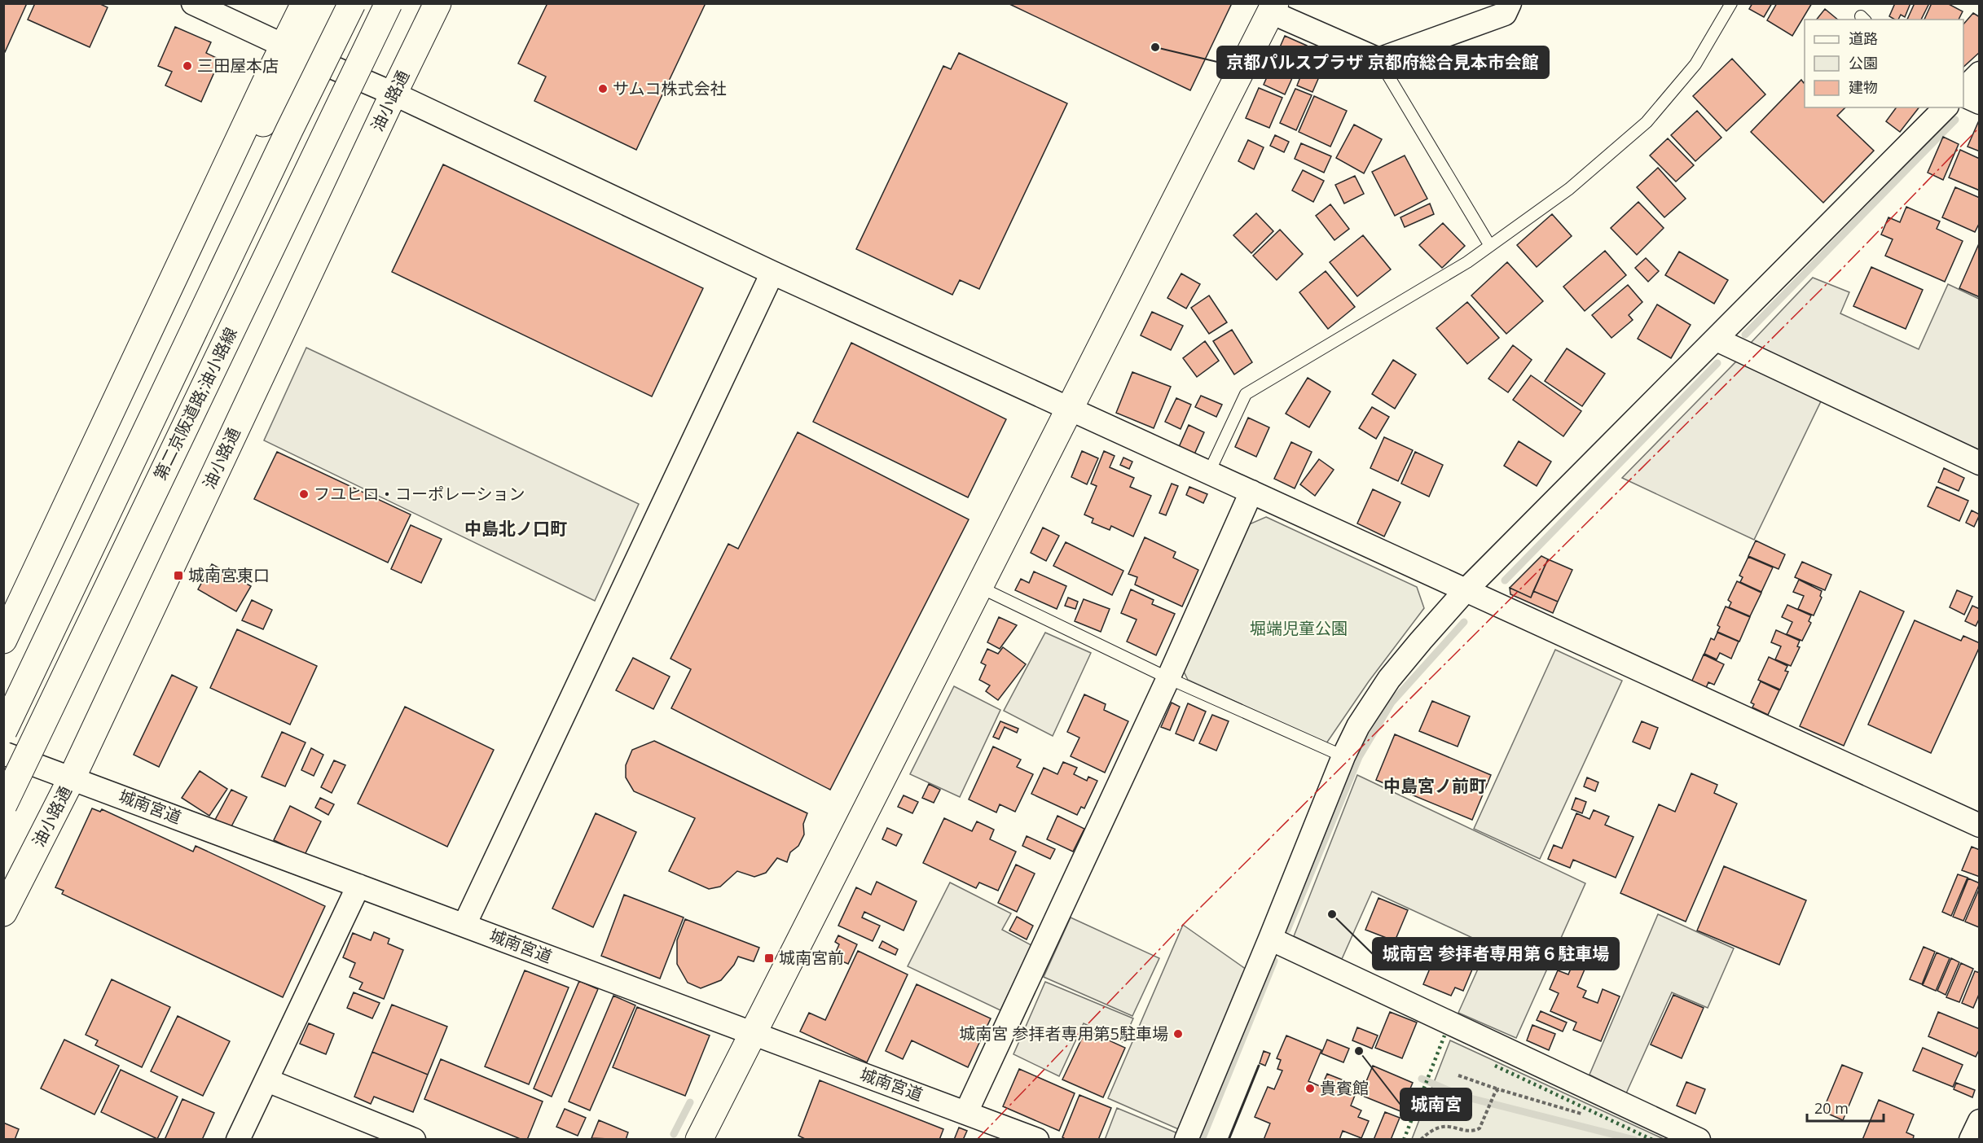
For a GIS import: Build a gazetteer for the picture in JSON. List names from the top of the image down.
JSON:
{
  "streets": {
    "main road": ["油小路通", "第二京阪道路;油小路線"],
    "street": ["城南宮道"]
  },
  "crossings": [
    ["油小路通", "城南宮道"]
  ],
  "districts": ["中島北ノ口町", "中島宮ノ前町"],
  "parks": ["堀端児童公園"],
  "places": {
    "other": [
      "京都パルスプラザ 京都府総合見本市会館",
      "三田屋本店",
      "サムコ株式会社",
      "フユヒロ・コーポレーション",
      "城南宮 参拝者専用第６駐車場",
      "城南宮 参拝者専用第5駐車場",
      "城南宮",
      "貴賓館"
    ],
    "transit": ["城南宮東口", "城南宮前"]
  },
  "legend": ["道路", "公園", "建物"],
  "scale_bar": "20 m"
}
